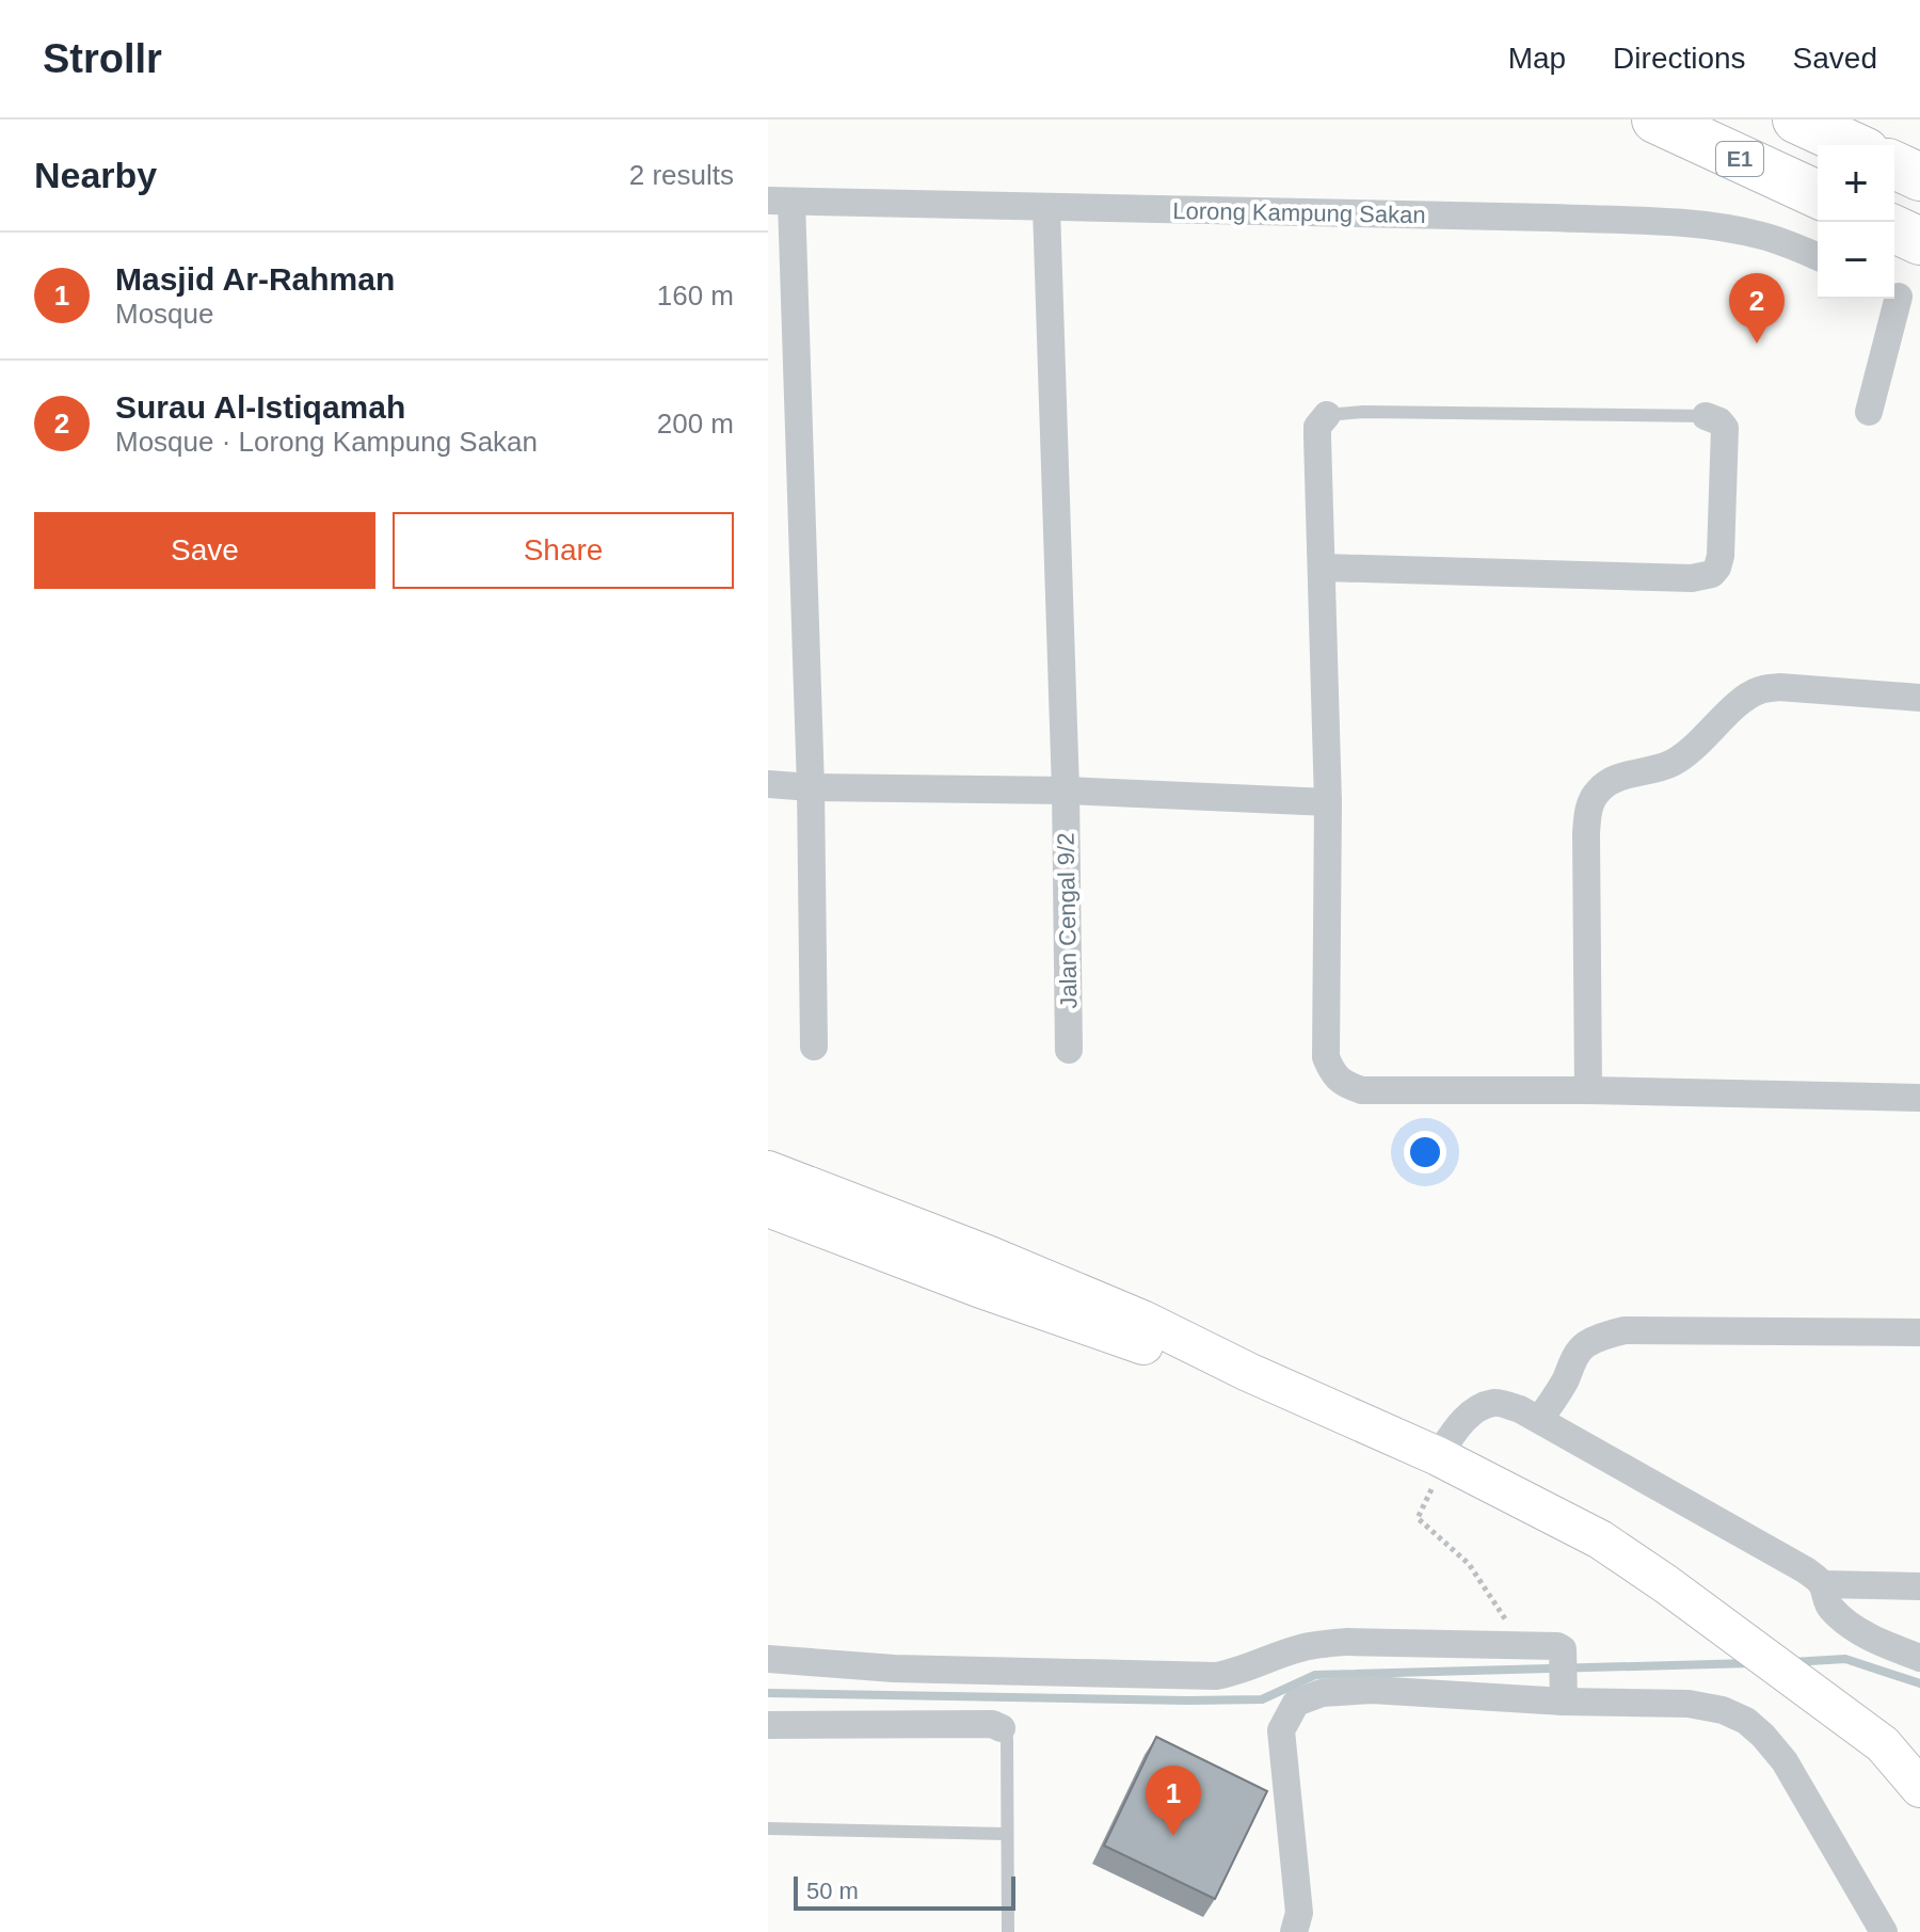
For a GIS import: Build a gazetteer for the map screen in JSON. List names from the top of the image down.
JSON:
{
  "streets": {
    "highway": ["E1"],
    "street": ["Lorong Kampung Sakan", "Jalan Cengal 9/2"]
  },
  "crossings": [
    ["Lorong Kampung Sakan", "Jalan Cengal 9/2"]
  ],
  "scale_bar": "50 m",
  "page": {
    "header": "Strollr",
    "nav": ["Map", "Directions", "Saved"],
    "heading": ["Nearby", "2 results"],
    "map_buttons": ["+", "−"],
    "list": [
      {
        "mark": "1",
        "name": "Masjid Ar-Rahman",
        "note": "Mosque",
        "value": "160 m"
      },
      {
        "mark": "2",
        "name": "Surau Al-Istiqamah",
        "note": "Mosque · Lorong Kampung Sakan",
        "value": "200 m"
      }
    ],
    "pins": ["2", "1"],
    "buttons": ["Save", "Share"],
    "scale": "50 m"
  }
}
